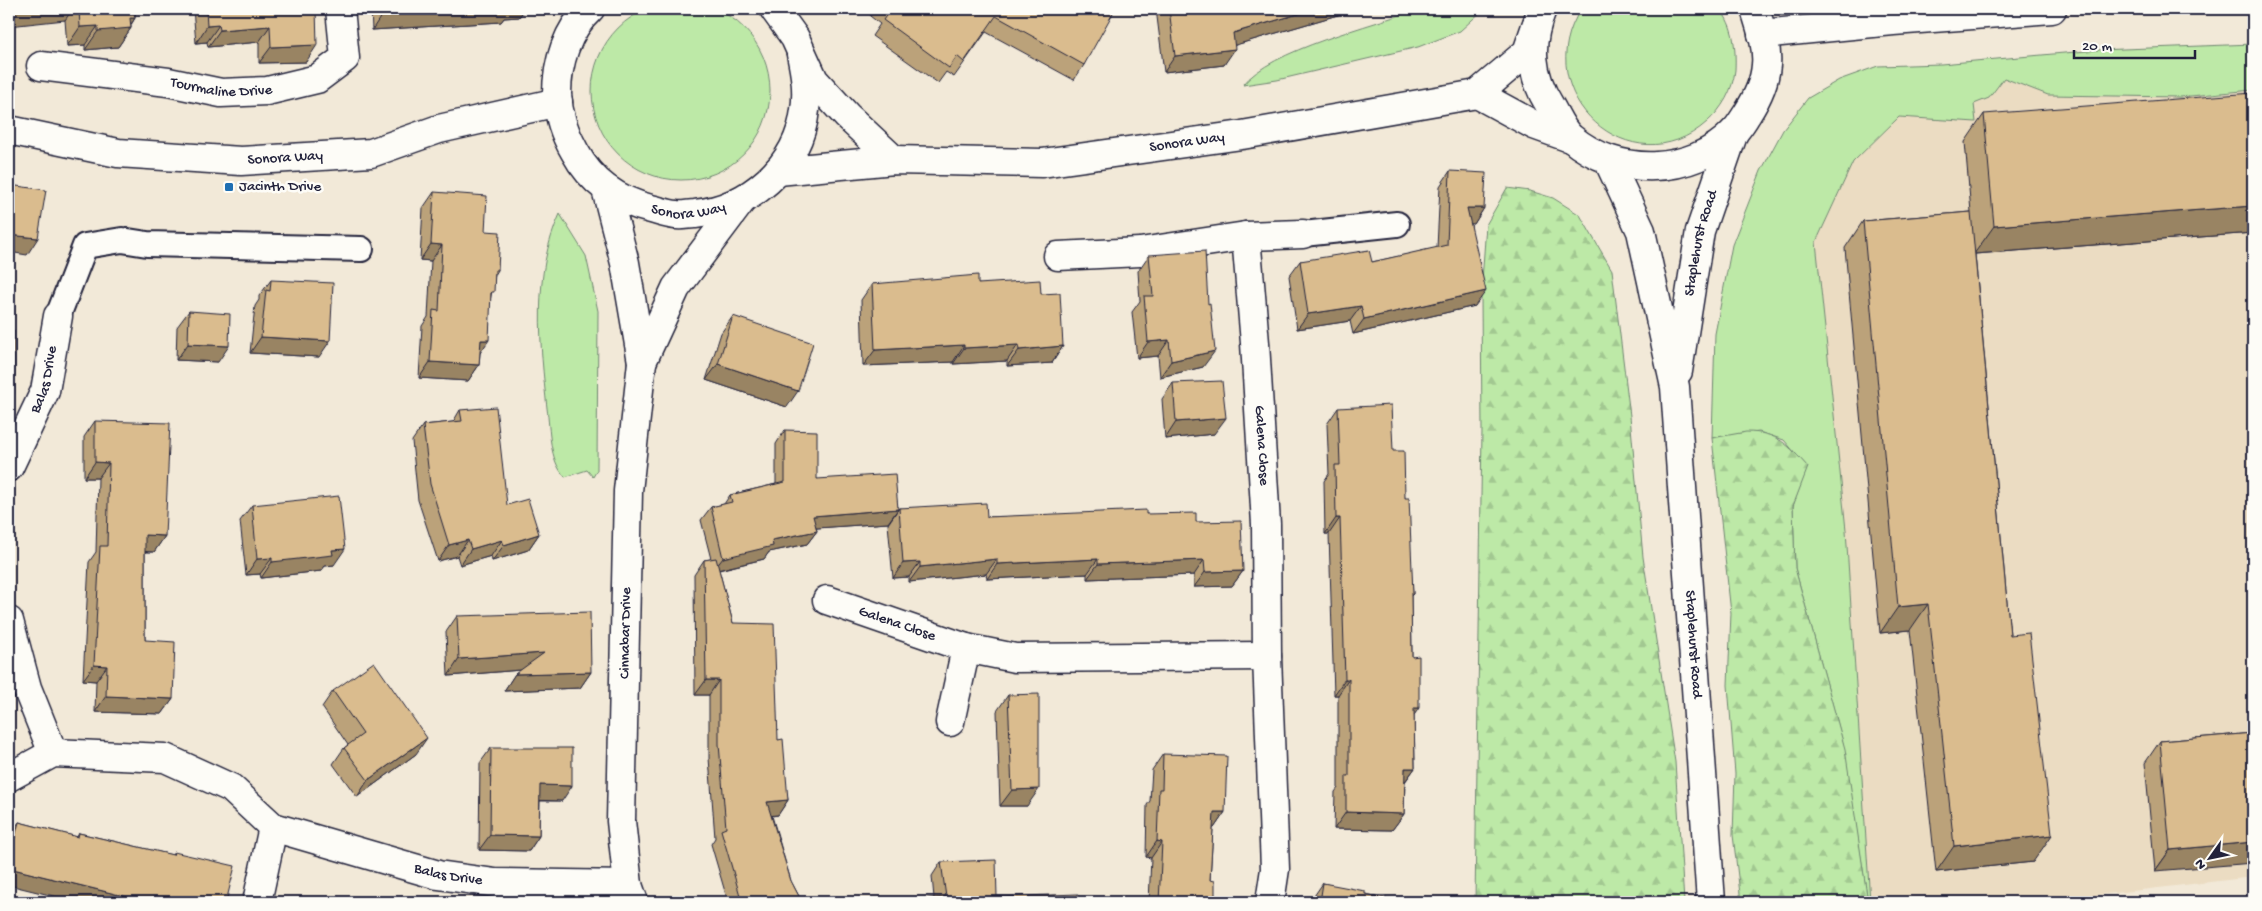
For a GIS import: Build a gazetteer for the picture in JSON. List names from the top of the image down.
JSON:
{
  "streets": {
    "street": [
      "Tourmaline Drive",
      "Sonora Way",
      "Staplehurst Road",
      "Balas Drive",
      "Galena Close",
      "Cinnabar Drive"
    ]
  },
  "crossings": [
    ["Sonora Way", "Cinnabar Drive"],
    ["Balas Drive", "Cinnabar Drive"]
  ],
  "places": {
    "transit": ["Jacinth Drive"]
  },
  "scale_bar": "20 m",
  "north": "bottom left"
}
